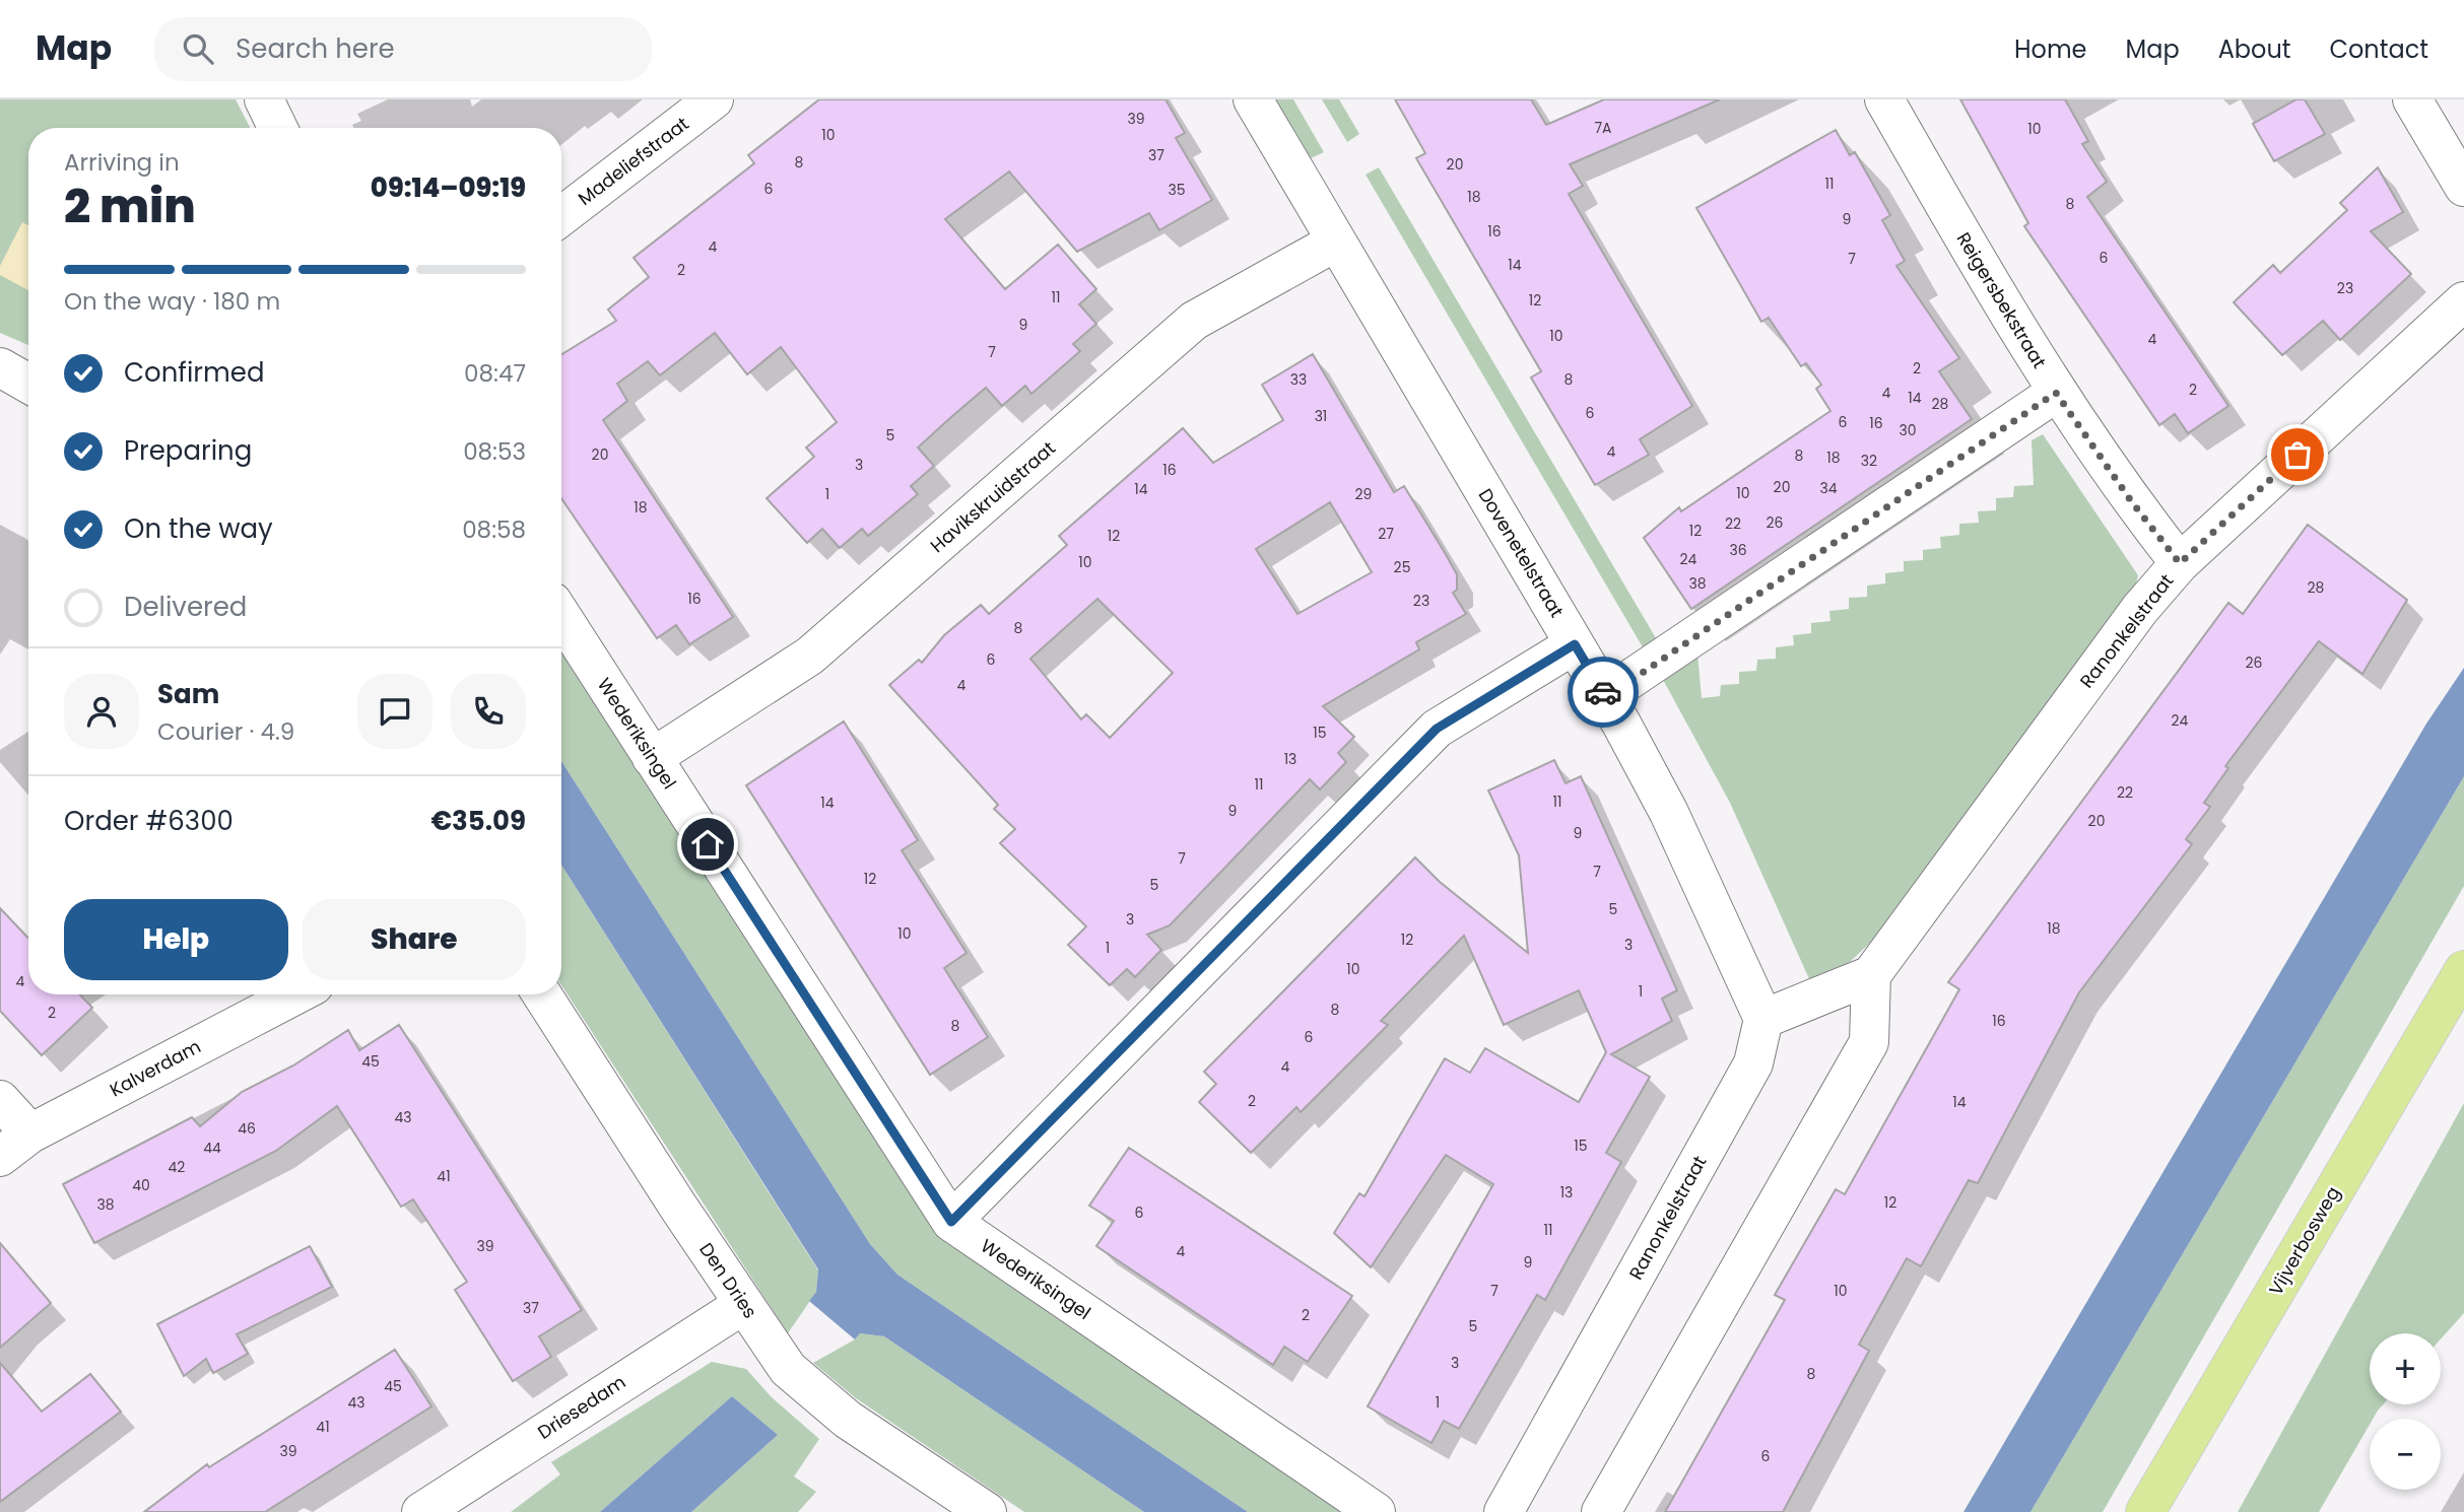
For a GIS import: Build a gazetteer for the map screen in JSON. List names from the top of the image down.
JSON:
{
  "streets": {
    "main road": ["Vijverbosweg"],
    "street": [
      "Madeliefstraat",
      "Reigersbekstraat",
      "Havikskruidstraat",
      "Dovenetelstraat",
      "Ranonkelstraat",
      "Wederiksingel",
      "Kalverdam",
      "Den Dries",
      "Driesedam"
    ]
  },
  "crossings": [
    ["Reigersbekstraat", "Ranonkelstraat"],
    ["Havikskruidstraat", "Dovenetelstraat"],
    ["Havikskruidstraat", "Wederiksingel"],
    ["Dovenetelstraat", "Ranonkelstraat"],
    ["Den Dries", "Driesedam"]
  ],
  "house_numbers": [
    "39",
    "7A",
    "10",
    "10",
    "37",
    "8",
    "20",
    "11",
    "6",
    "35",
    "18",
    "8",
    "9",
    "16",
    "4",
    "6",
    "7",
    "14",
    "2",
    "23",
    "11",
    "12",
    "9",
    "10",
    "4",
    "7",
    "2",
    "33",
    "8",
    "2",
    "4",
    "14",
    "28",
    "6",
    "31",
    "6",
    "16",
    "30",
    "5",
    "4",
    "20",
    "8",
    "18",
    "32",
    "3",
    "16",
    "20",
    "34",
    "14",
    "10",
    "1",
    "29",
    "18",
    "26",
    "22",
    "12",
    "27",
    "12",
    "36",
    "24",
    "10",
    "25",
    "38",
    "28",
    "16",
    "23",
    "8",
    "6",
    "26",
    "4",
    "24",
    "15",
    "13",
    "11",
    "22",
    "11",
    "14",
    "9",
    "20",
    "9",
    "7",
    "7",
    "12",
    "5",
    "5",
    "3",
    "18",
    "10",
    "12",
    "3",
    "1",
    "10",
    "4",
    "1",
    "8",
    "2",
    "16",
    "8",
    "6",
    "45",
    "4",
    "2",
    "14",
    "43",
    "46",
    "15",
    "44",
    "42",
    "41",
    "40",
    "13",
    "12",
    "38",
    "6",
    "11",
    "39",
    "4",
    "9",
    "7",
    "10",
    "37",
    "2",
    "5",
    "3",
    "8",
    "45",
    "43",
    "1",
    "41",
    "39",
    "6"
  ],
  "page": {
    "header": "Map",
    "search": "Search here",
    "nav": [
      "Home",
      "Map",
      "About",
      "Contact"
    ],
    "heading": ["2 min", "Arriving in", "09:14–09:19"],
    "panel": [
      "Sam",
      "Courier · 4.9",
      "Order #6300",
      "€35.09"
    ],
    "bar": "On the way · 180 m",
    "list": [
      ["Confirmed", "08:47"],
      ["Preparing", "08:53"],
      ["On the way", "08:58"],
      "Delivered"
    ],
    "buttons": ["Help", "Share"],
    "map_buttons": ["+", "−"]
  }
}
